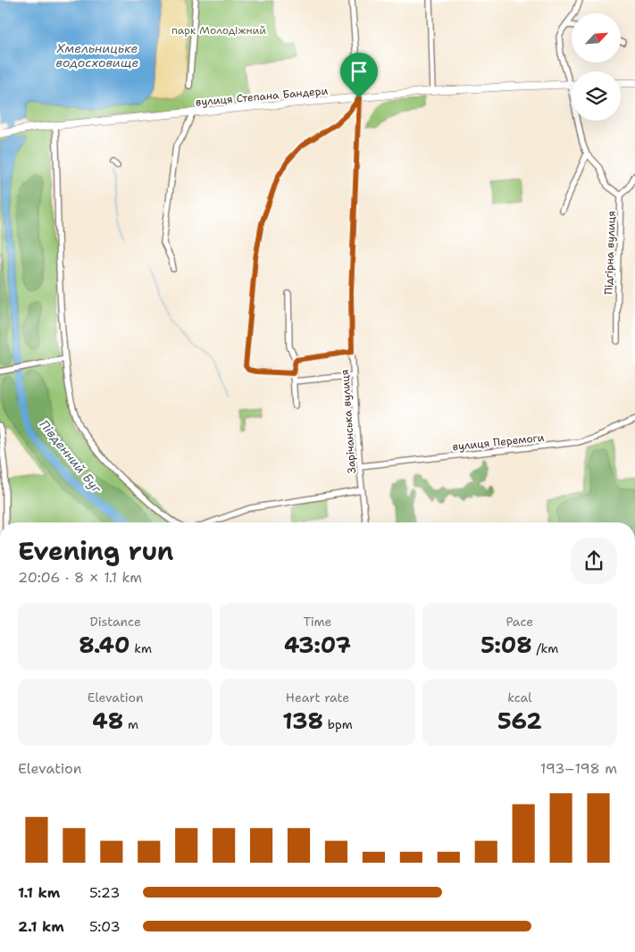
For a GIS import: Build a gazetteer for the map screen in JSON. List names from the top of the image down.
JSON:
{
  "streets": {
    "main road": ["вулиця Степана Бандери"],
    "street": ["Підгірна вулиця", "Зарічанська вулиця", "вулиця Перемоги"]
  },
  "crossings": [
    ["вулиця Степана Бандери", "Підгірна вулиця"],
    ["вулиця Степана Бандери", "Зарічанська вулиця"],
    ["Зарічанська вулиця", "вулиця Перемоги"]
  ],
  "water": ["Хмельницьке водосховище", "Південний Буг"],
  "parks": ["парк Молодіжний"],
  "north": "top right",
  "page": {
    "heading": ["Evening run", "20:06 · 8 × 1.1 km"],
    "stats": [
      ["Distance", "8.40 km"],
      ["Time", "43:07"],
      ["Pace", "5:08 /km"],
      ["Elevation", "48 m"],
      ["Heart rate", "138 bpm"],
      ["kcal", "562"]
    ],
    "chart": ["Elevation", "193–198 m"],
    "list": [
      {
        "name": "1.1 km",
        "note": "5:23"
      },
      {
        "name": "2.1 km",
        "note": "5:03"
      }
    ]
  }
}
